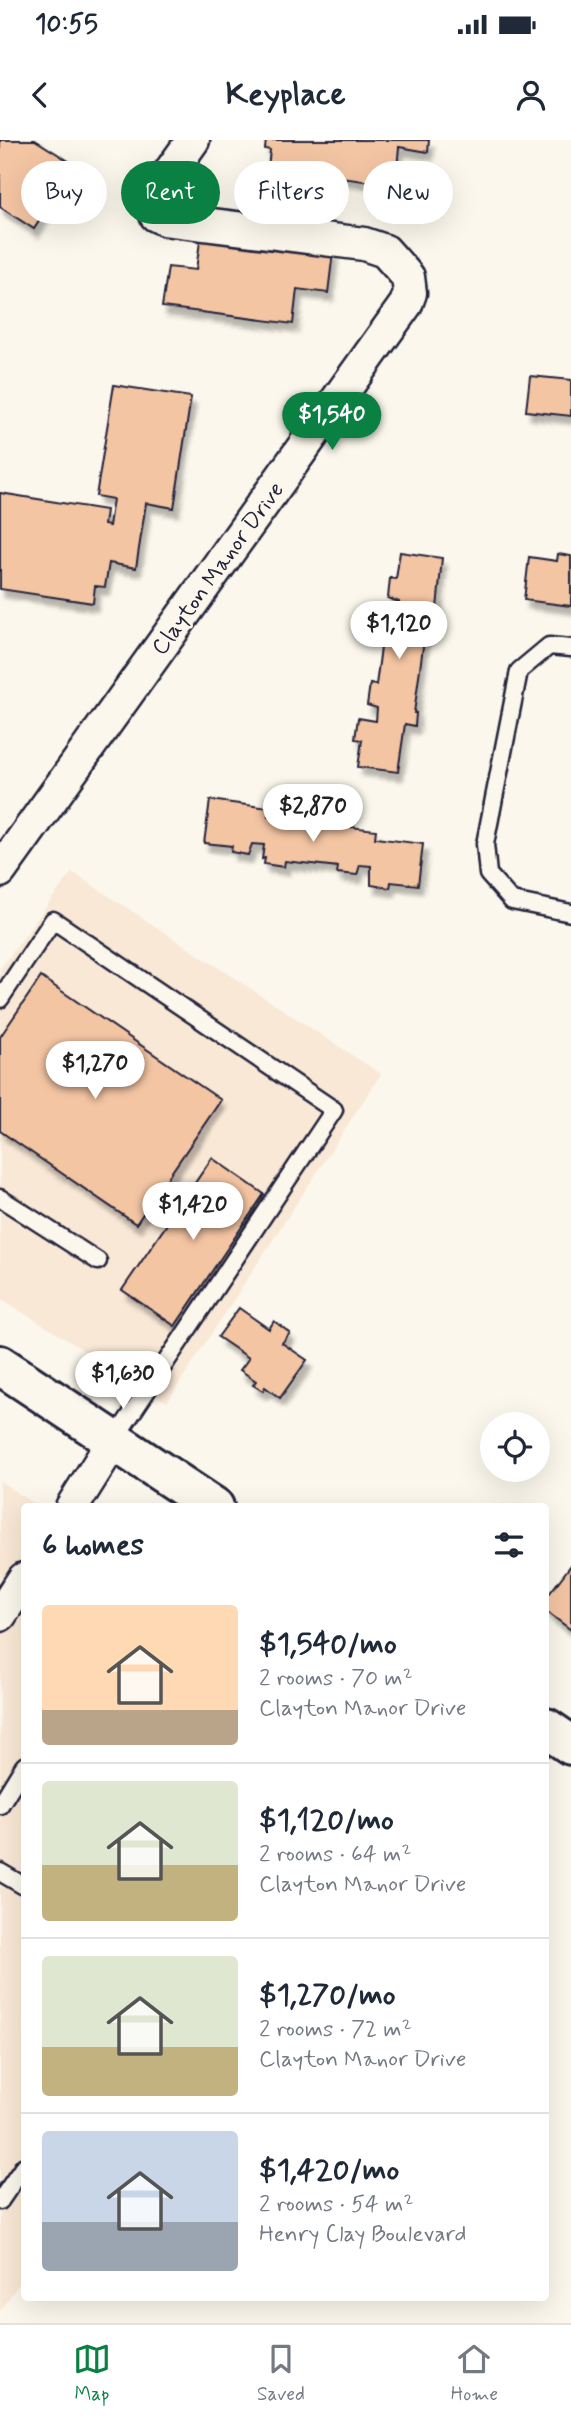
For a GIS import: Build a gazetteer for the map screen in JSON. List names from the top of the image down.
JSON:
{
  "streets": {
    "street": ["Clayton Manor Drive"]
  },
  "page": {
    "status": "10:55",
    "header": "Keyplace",
    "chip": [
      "Buy",
      "Rent",
      "Filters",
      "New"
    ],
    "price": [
      "$1,540",
      "$1,120",
      "$2,870",
      "$1,270",
      "$1,420",
      "$1,630"
    ],
    "heading": "6 homes",
    "list": [
      {
        "name": "$1,540/mo",
        "note": "2 rooms · 70 m² · Clayton Manor Drive"
      },
      {
        "name": "$1,120/mo",
        "note": "2 rooms · 64 m² · Clayton Manor Drive"
      },
      {
        "name": "$1,270/mo",
        "note": "2 rooms · 72 m² · Clayton Manor Drive"
      },
      {
        "name": "$1,420/mo",
        "note": "2 rooms · 54 m² · Henry Clay Boulevard"
      }
    ],
    "tabs": ["Map", "Saved", "Home"]
  }
}
